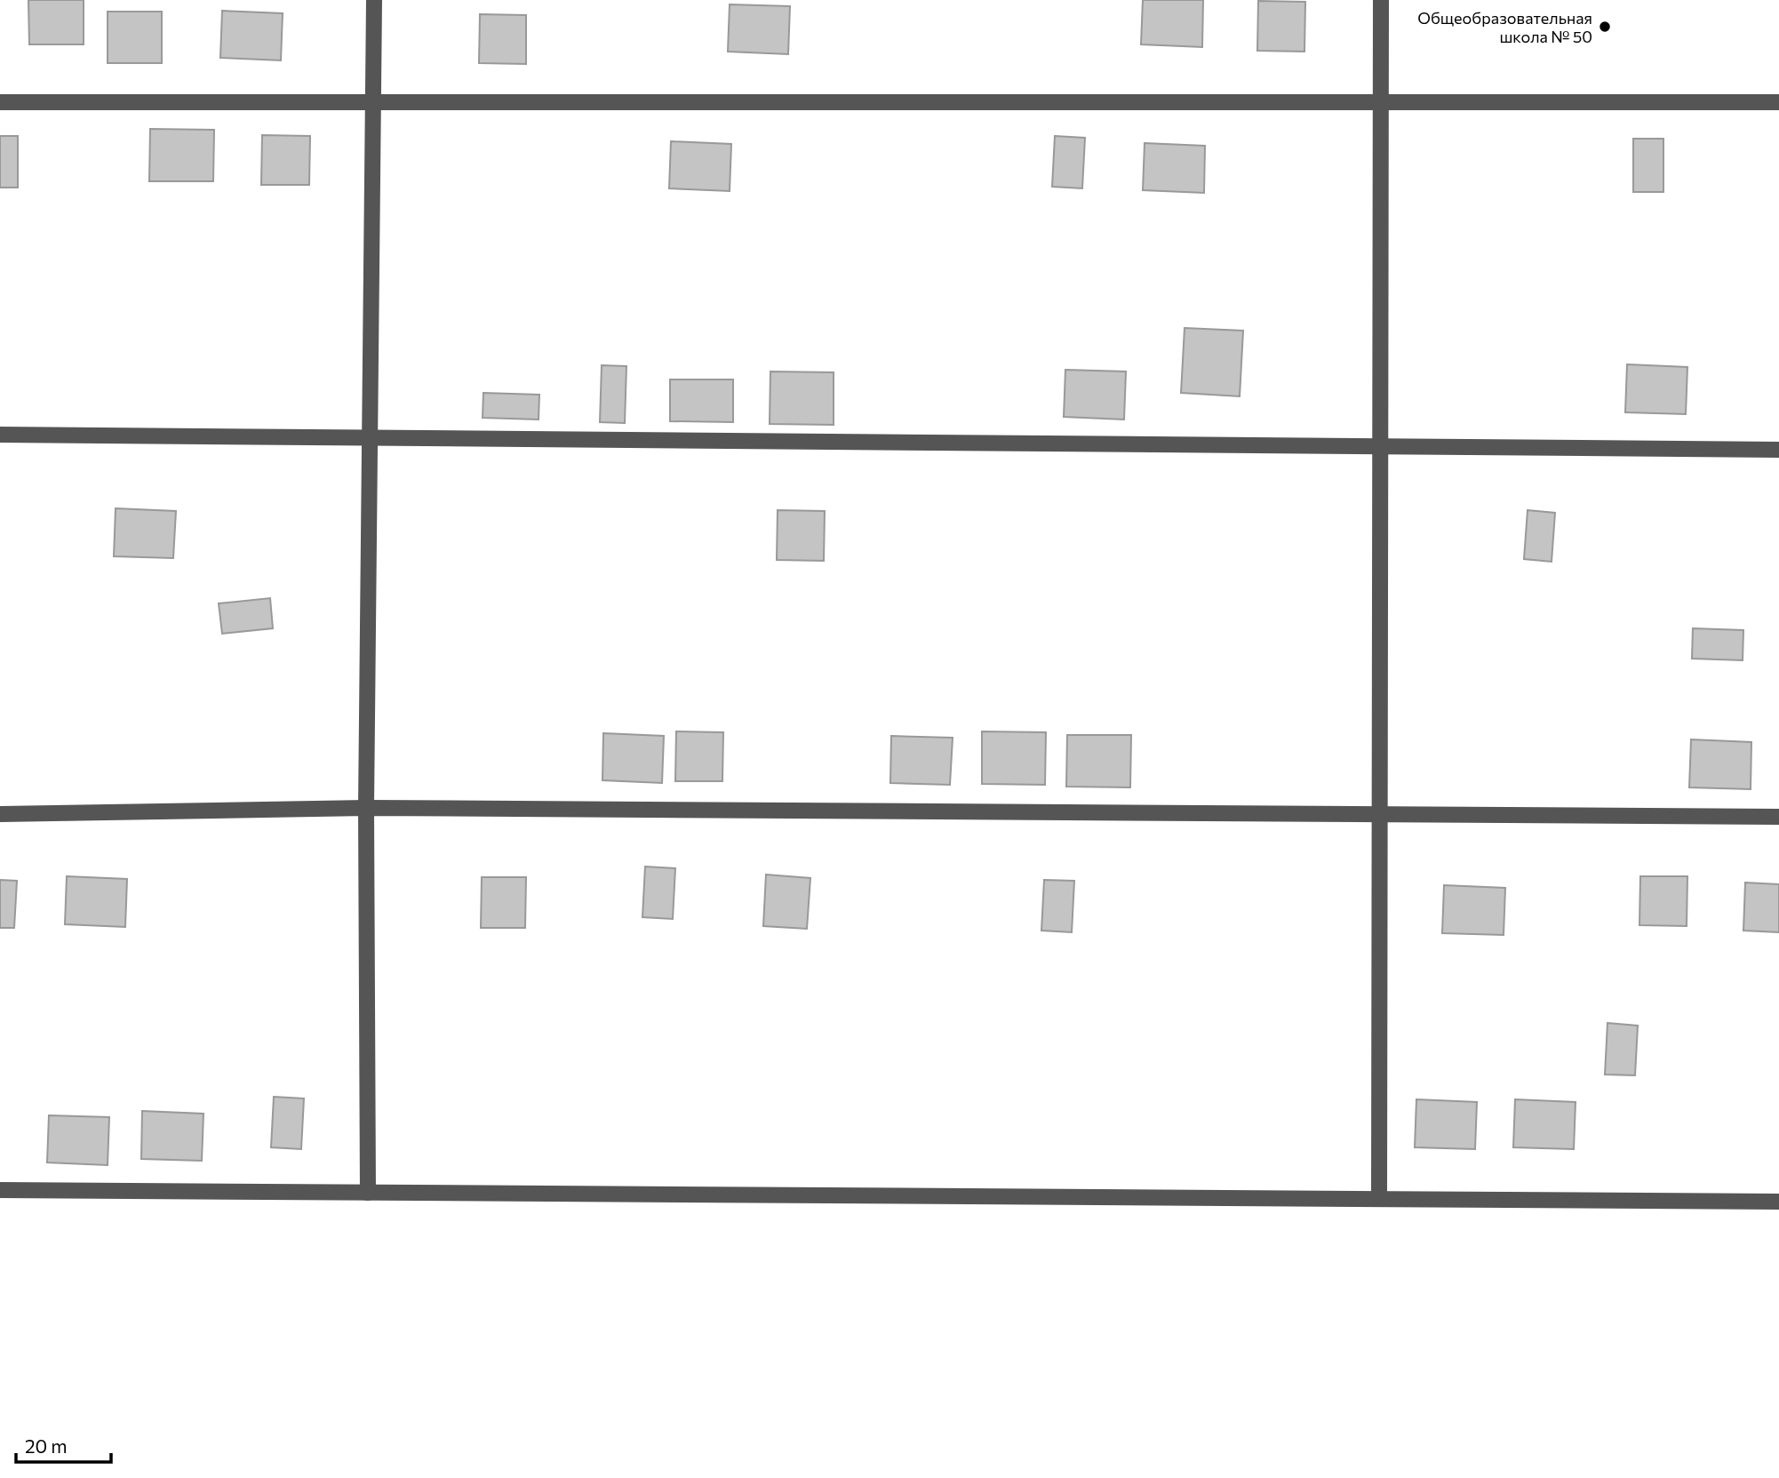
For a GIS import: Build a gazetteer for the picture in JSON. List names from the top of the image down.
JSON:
{
  "places": ["Общеобразовательная школа № 50"],
  "scale_bar": "20 m"
}
